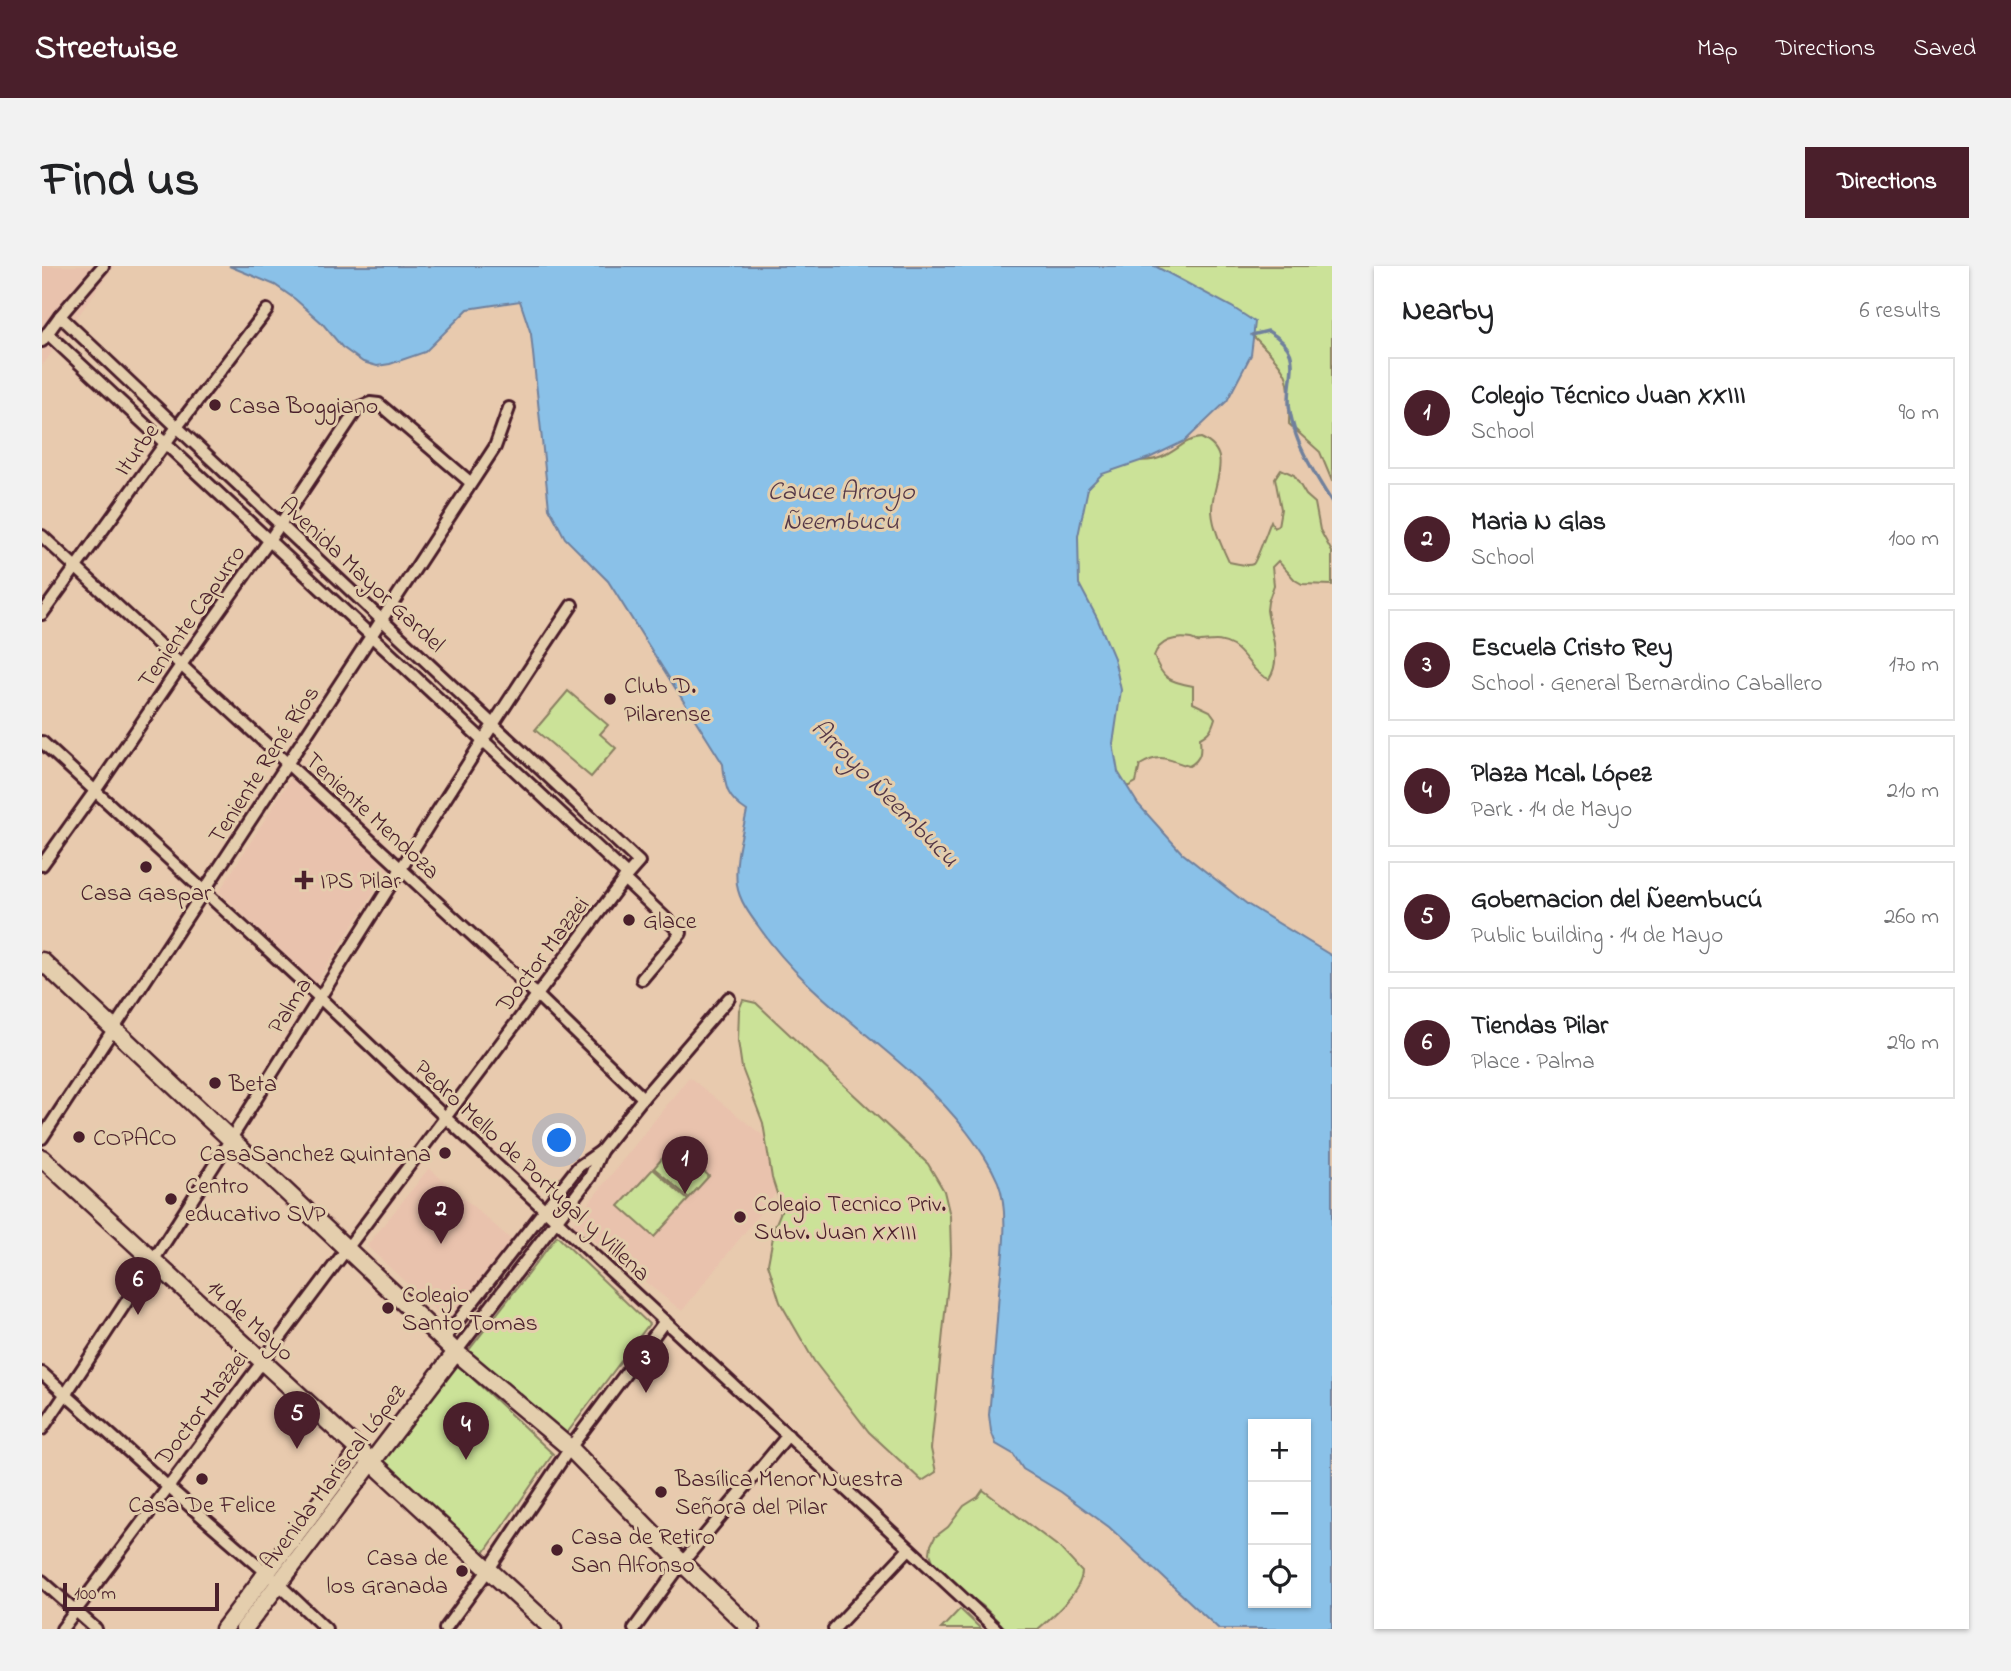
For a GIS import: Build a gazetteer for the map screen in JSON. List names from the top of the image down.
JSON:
{
  "streets": {
    "main road": ["14 de Mayo", "Avenida Mariscal López"],
    "street": [
      "Iturbe",
      "Avenida Mayor Gardel",
      "Teniente Capurro",
      "Teniente René Ríos",
      "Teniente Mendoza",
      "Doctor Mazzei",
      "Palma",
      "Pedro Mello de Portugal y Villena"
    ]
  },
  "crossings": [
    ["Iturbe", "Avenida Mayor Gardel"],
    ["Iturbe", "Teniente Mendoza"],
    ["Avenida Mayor Gardel", "Teniente Capurro"],
    ["Avenida Mayor Gardel", "Teniente René Ríos"],
    ["Avenida Mayor Gardel", "Doctor Mazzei"],
    ["Avenida Mayor Gardel", "Palma"],
    ["Teniente Capurro", "Teniente René Ríos"],
    ["Teniente Capurro", "Teniente Mendoza"],
    ["Teniente Capurro", "Pedro Mello de Portugal y Villena"],
    ["Teniente René Ríos", "Teniente Mendoza"],
    ["Teniente René Ríos", "Pedro Mello de Portugal y Villena"],
    ["Teniente Mendoza", "Doctor Mazzei"],
    ["Teniente Mendoza", "Palma"],
    ["Doctor Mazzei", "Pedro Mello de Portugal y Villena"],
    ["Doctor Mazzei", "14 de Mayo"],
    ["Palma", "Pedro Mello de Portugal y Villena"],
    ["Palma", "14 de Mayo"],
    ["14 de Mayo", "Avenida Mariscal López"]
  ],
  "water": ["Cauce Arroyo Ñeembucu", "Arroyo Ñeembucu"],
  "places": {
    "other": [
      "Casa Boggiano",
      "Club D. Pilarense",
      "Casa Gaspar",
      "Glace",
      "Beta",
      "COPACO",
      "CasaSanchez Quintana",
      "Centro educativo SVP",
      "Colegio Tecnico Priv. Subv. Juan XXIII",
      "Colegio Santo Tomas",
      "Casa De Felice",
      "Basílica Menor Nuestra Señora del Pilar",
      "Casa de Retiro San Alfonso",
      "Casa de los Granada"
    ],
    "health": ["IPS Pilar"]
  },
  "scale_bar": "100 m",
  "page": {
    "header": "Streetwise",
    "nav": ["Map", "Directions", "Saved"],
    "title": "Find us",
    "buttons": "Directions",
    "heading": ["Nearby", "6 results"],
    "list": [
      {
        "mark": "1",
        "name": "Colegio Técnico Juan XXIII",
        "note": "School",
        "value": "90 m"
      },
      {
        "mark": "2",
        "name": "Maria N Glas",
        "note": "School",
        "value": "100 m"
      },
      {
        "mark": "3",
        "name": "Escuela Cristo Rey",
        "note": "School · General Bernardino Caballero",
        "value": "170 m"
      },
      {
        "mark": "4",
        "name": "Plaza Mcal. López",
        "note": "Park · 14 de Mayo",
        "value": "210 m"
      },
      {
        "mark": "5",
        "name": "Gobernacion del Ñeembucú",
        "note": "Public building · 14 de Mayo",
        "value": "260 m"
      },
      {
        "mark": "6",
        "name": "Tiendas Pilar",
        "note": "Place · Palma",
        "value": "290 m"
      }
    ],
    "pins": [
      "1",
      "2",
      "6",
      "3",
      "5",
      "4"
    ],
    "map_buttons": ["+", "−"],
    "scale": "100 m"
  }
}
